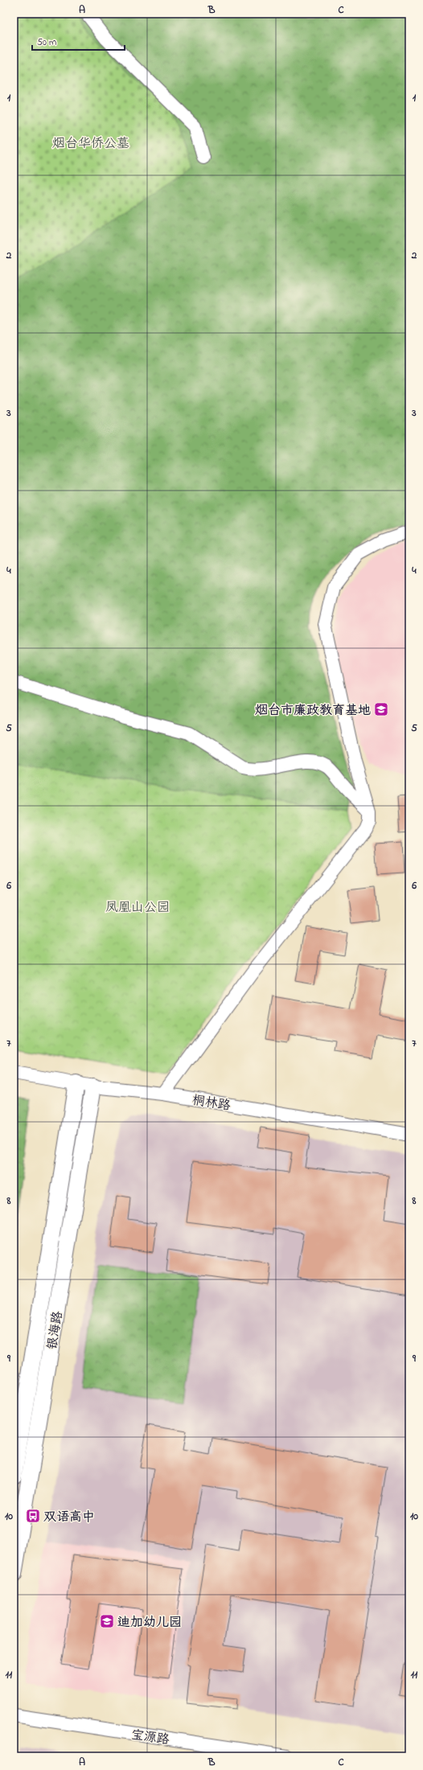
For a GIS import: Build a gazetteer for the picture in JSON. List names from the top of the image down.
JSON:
{
  "streets": {
    "main road": ["银海路"],
    "street": ["桐林路", "宝源路"]
  },
  "crossings": [
    ["桐林路", "银海路"]
  ],
  "parks": ["烟台华侨公墓", "凤凰山公园"],
  "places": {
    "school or university": ["烟台市廉政教育基地", "迪加幼儿园"],
    "bus stop": ["双语高中"]
  },
  "scale_bar": "50 m",
  "grid": {
    "columns": ["A", "B", "C"],
    "rows": [
      "1",
      "2",
      "3",
      "4",
      "5",
      "6",
      "7",
      "8",
      "9",
      "10",
      "11"
    ]
  }
}
